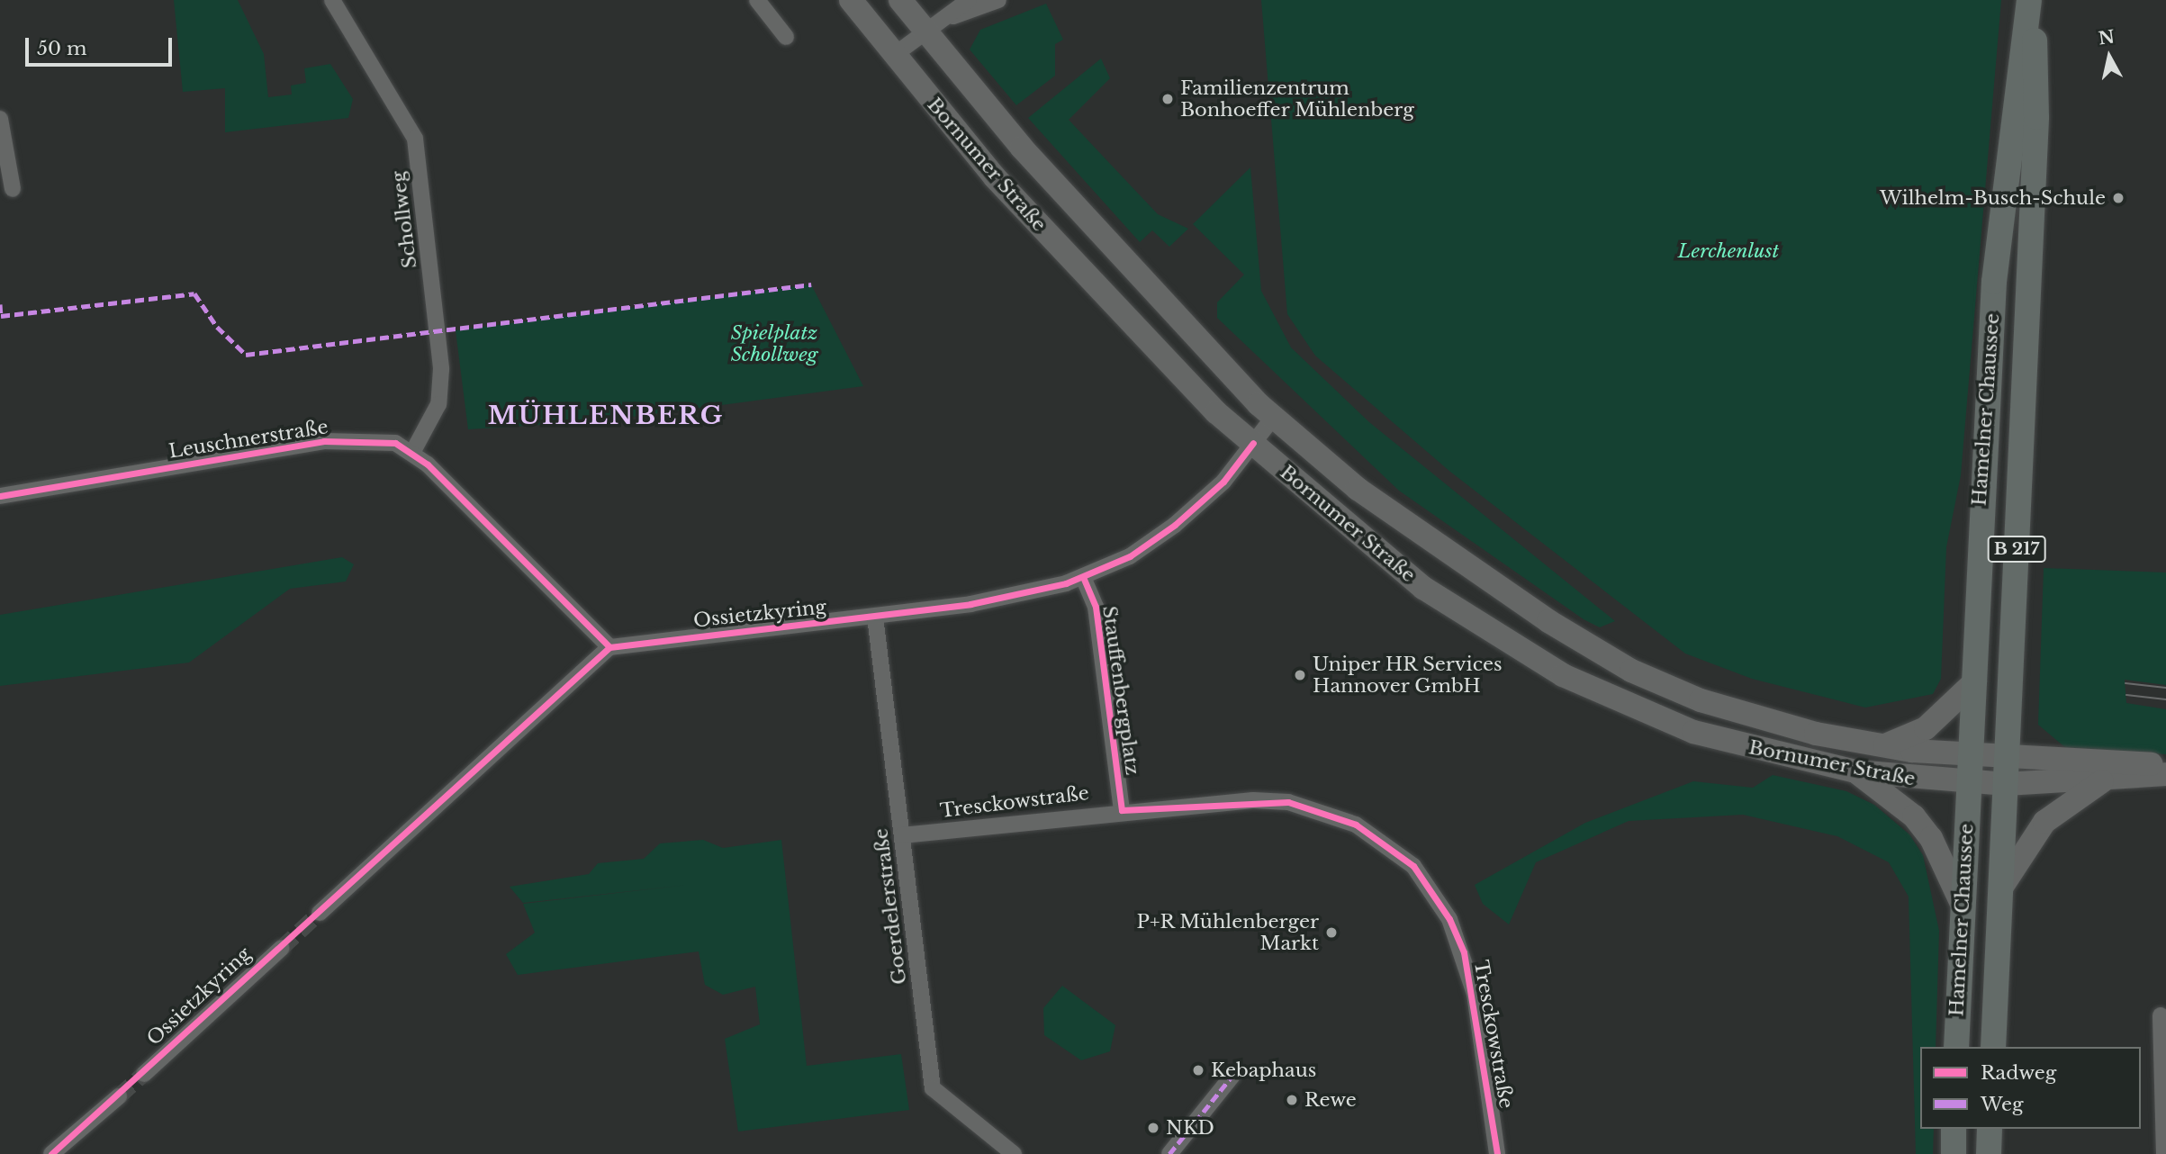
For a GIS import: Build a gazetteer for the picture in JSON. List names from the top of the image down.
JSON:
{
  "streets": {
    "main road": ["Bornumer Straße", "Hamelner Chaussee", "B 217"],
    "street": [
      "Schollweg",
      "Leuschnerstraße",
      "Ossietzkyring",
      "Stauffenbergplatz",
      "Tresckowstraße",
      "Goerdelerstraße"
    ]
  },
  "crossings": [
    ["Bornumer Straße", "Hamelner Chaussee"],
    ["Bornumer Straße", "Ossietzkyring"],
    ["Schollweg", "Leuschnerstraße"],
    ["Ossietzkyring", "Stauffenbergplatz"],
    ["Ossietzkyring", "Goerdelerstraße"],
    ["Stauffenbergplatz", "Tresckowstraße"],
    ["Tresckowstraße", "Goerdelerstraße"]
  ],
  "districts": ["MÜHLENBERG"],
  "parks": ["Lerchenlust", "Spielplatz Schollweg"],
  "places": [
    "Familienzentrum Bonhoeffer Mühlenberg",
    "Wilhelm-Busch-Schule",
    "Uniper HR Services Hannover GmbH",
    "P+R Mühlenberger Markt",
    "Kebaphaus",
    "Rewe",
    "NKD"
  ],
  "legend": ["Radweg", "Weg"],
  "scale_bar": "50 m",
  "north": "top"
}
